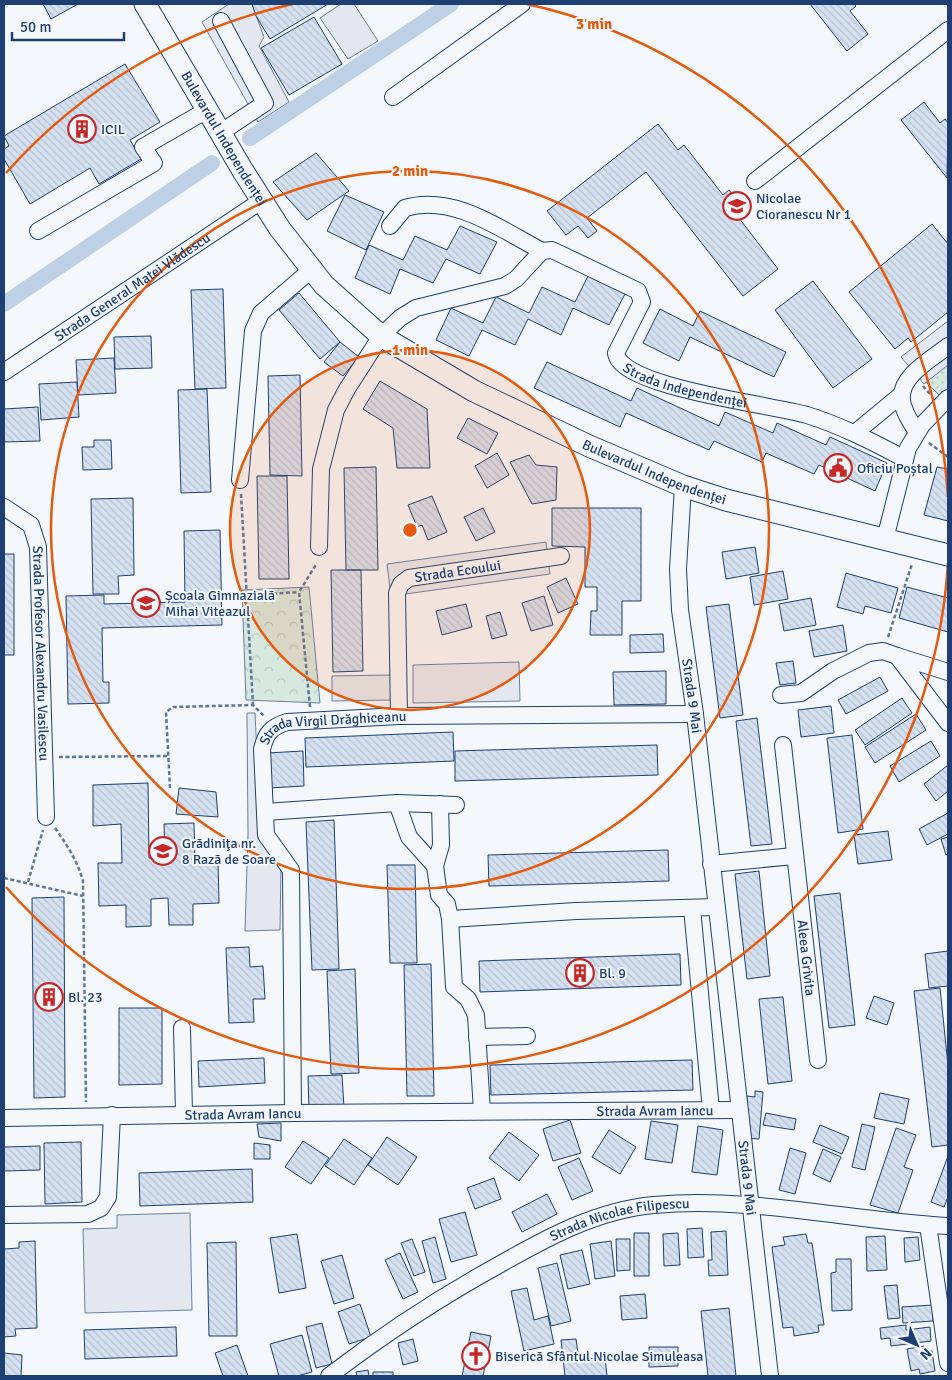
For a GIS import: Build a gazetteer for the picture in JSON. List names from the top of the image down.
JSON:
{
  "streets": {
    "main road": ["Bulevardul Independenței"],
    "street": [
      "Strada General Matei Vlădescu",
      "Strada Independenței",
      "Strada Ecoului",
      "Strada Profesor Alexandru Vasilescu",
      "Strada 9 Mai",
      "Strada Virgil Drăghiceanu",
      "Aleea Grivita",
      "Strada Avram Iancu",
      "Strada Nicolae Filipescu"
    ]
  },
  "crossings": [
    ["Bulevardul Independenței", "Strada General Matei Vlădescu"],
    ["Bulevardul Independenței", "Strada 9 Mai"],
    ["Strada Ecoului", "Strada Virgil Drăghiceanu"],
    ["Strada 9 Mai", "Strada Virgil Drăghiceanu"],
    ["Strada 9 Mai", "Strada Avram Iancu"],
    ["Strada 9 Mai", "Strada Nicolae Filipescu"],
    ["Strada Virgil Drăghiceanu", "Strada Avram Iancu"]
  ],
  "places": {
    "building": ["ICIL", "Bl. 9", "Bl. 23"],
    "school or university": ["Nicolae Cioranescu Nr 1", "Școala Gimnazială Mihai Viteazul", "Grădiniţa nr. 8 Rază de Soare"],
    "public building": ["Oficiu Poștal"],
    "church": ["Biserică Sfântul Nicolae Simuleasa"]
  },
  "scale_bar": "50 m",
  "north": "bottom right",
  "rings": ["3 min", "2 min", "1 min"]
}
